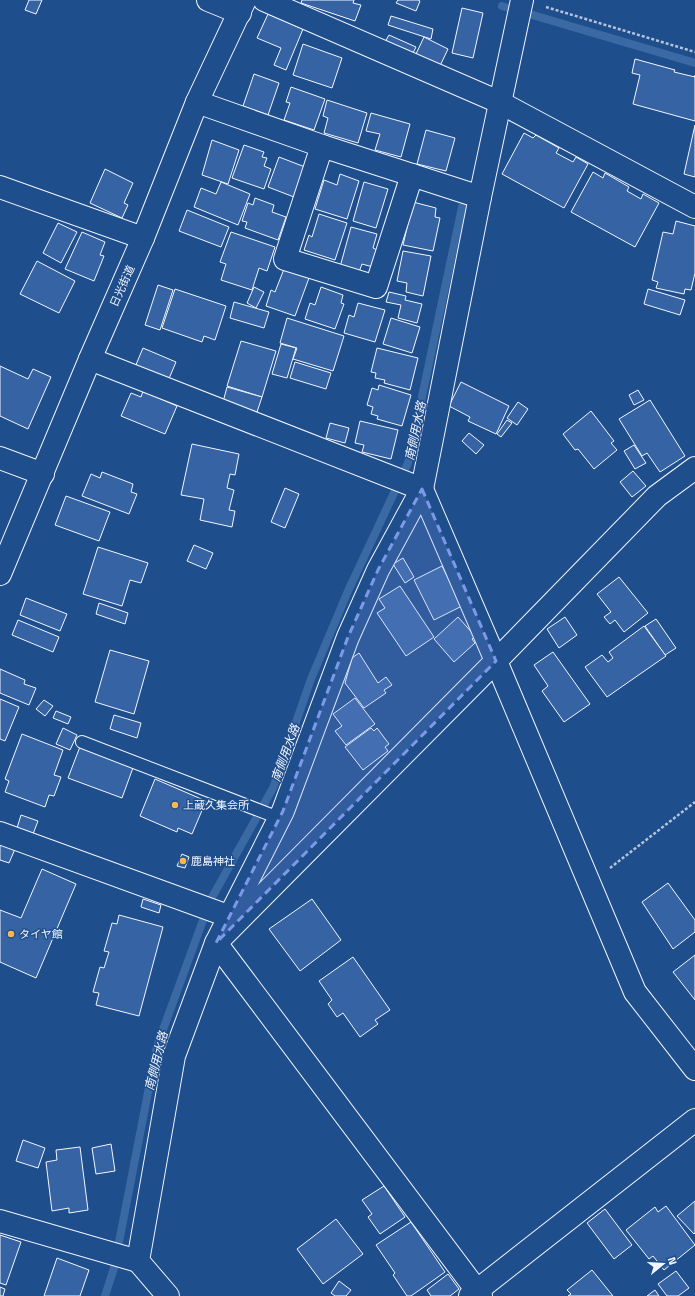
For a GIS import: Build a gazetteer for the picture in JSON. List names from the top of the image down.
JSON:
{
  "streets": {
    "main road": ["日光街道"]
  },
  "water": ["南側用水路"],
  "places": ["上蔵久集会所", "鹿島神社", "タイヤ館"],
  "north": "right"
}
